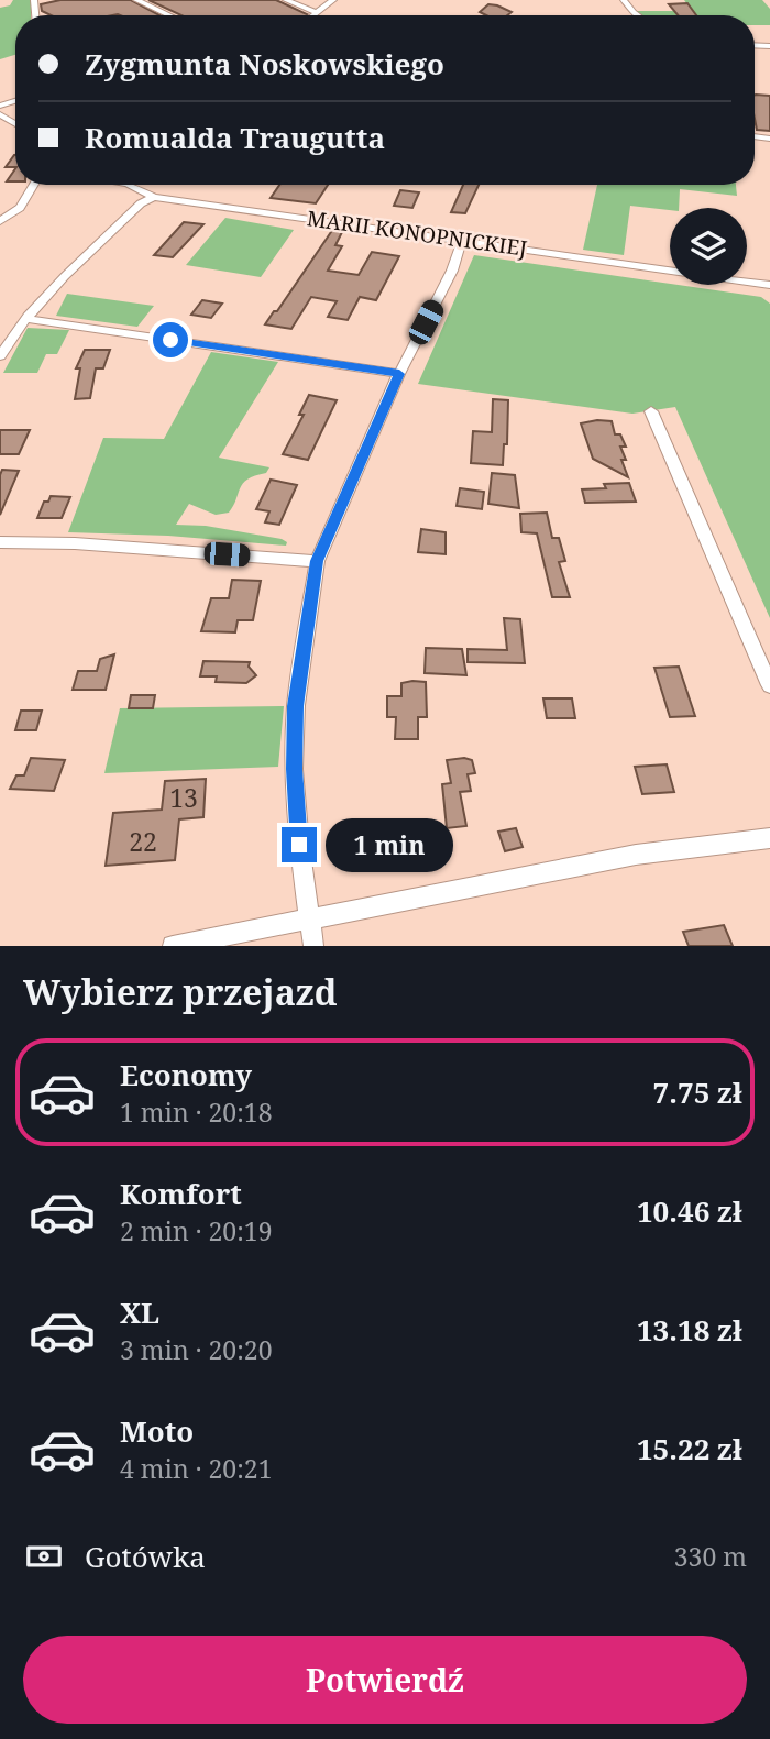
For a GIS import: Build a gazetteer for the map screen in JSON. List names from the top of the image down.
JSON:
{
  "streets": {
    "street": ["MARII KONOPNICKIEJ"]
  },
  "house_numbers": ["13", "22"],
  "page": {
    "banner": ["Zygmunta Noskowskiego", "Romualda Traugutta"],
    "bubble": "1 min",
    "heading": "Wybierz przejazd",
    "list": [
      {
        "name": "Economy",
        "note": "1 min · 20:18",
        "value": "7.75 zł"
      },
      {
        "name": "Komfort",
        "note": "2 min · 20:19",
        "value": "10.46 zł"
      },
      {
        "name": "XL",
        "note": "3 min · 20:20",
        "value": "13.18 zł"
      },
      {
        "name": "Moto",
        "note": "4 min · 20:21",
        "value": "15.22 zł"
      }
    ],
    "pay": ["Gotówka", "330 m"],
    "buttons": "Potwierdź"
  }
}
